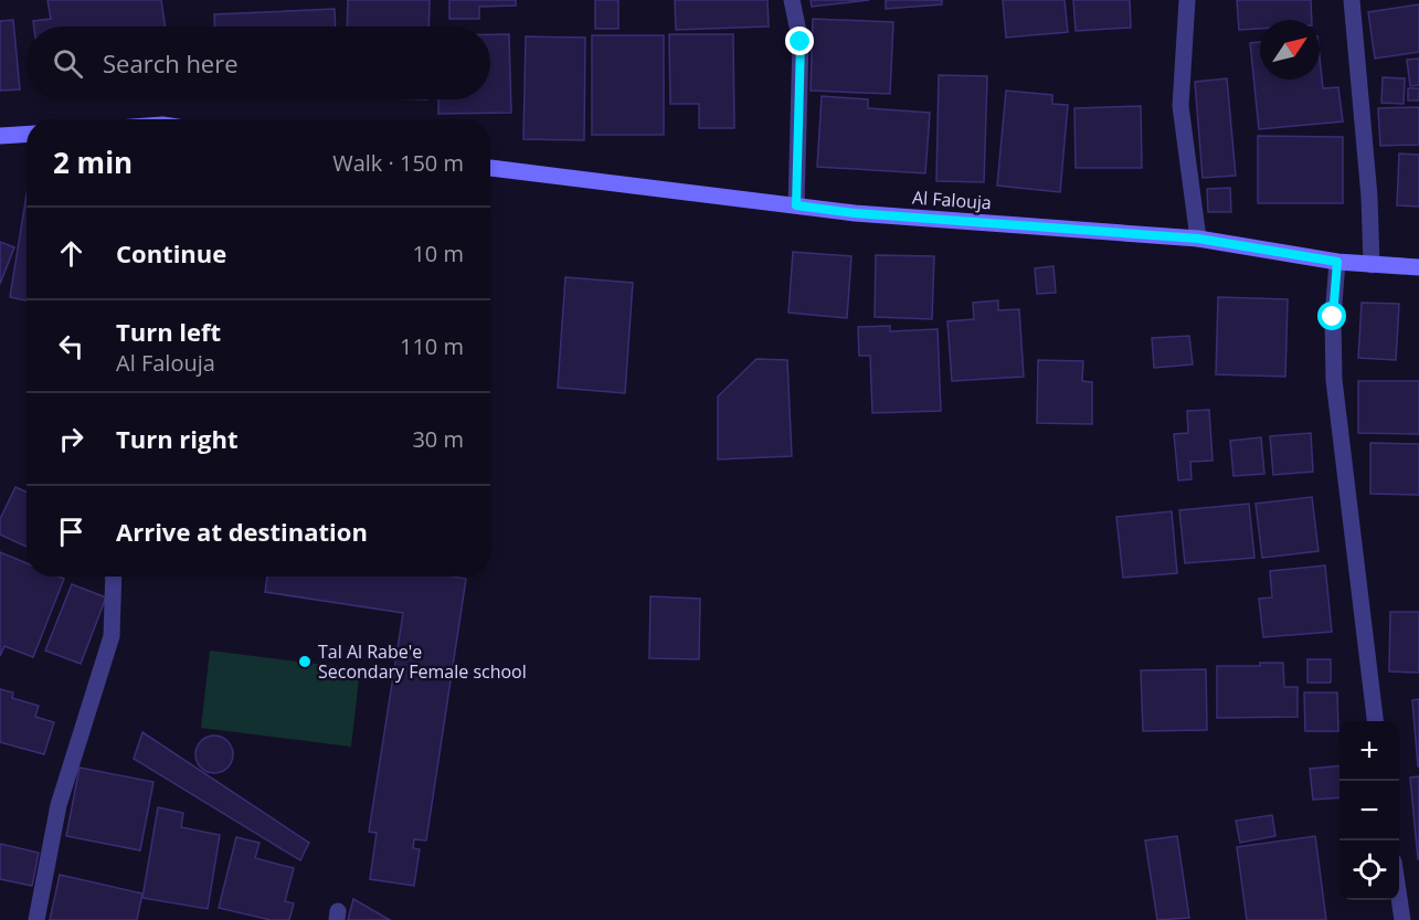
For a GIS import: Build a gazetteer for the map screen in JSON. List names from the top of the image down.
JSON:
{
  "streets": {
    "main road": ["Al Falouja"]
  },
  "places": ["Tal Al Rabe'e Secondary Female school"],
  "north": "top right",
  "page": {
    "search": "Search here",
    "heading": ["2 min", "Walk · 150 m"],
    "list": [
      ["Continue", "10 m"],
      ["Turn left", "Al Falouja", "110 m"],
      ["Turn right", "30 m"],
      "Arrive at destination"
    ],
    "map_buttons": ["+", "−"]
  }
}
